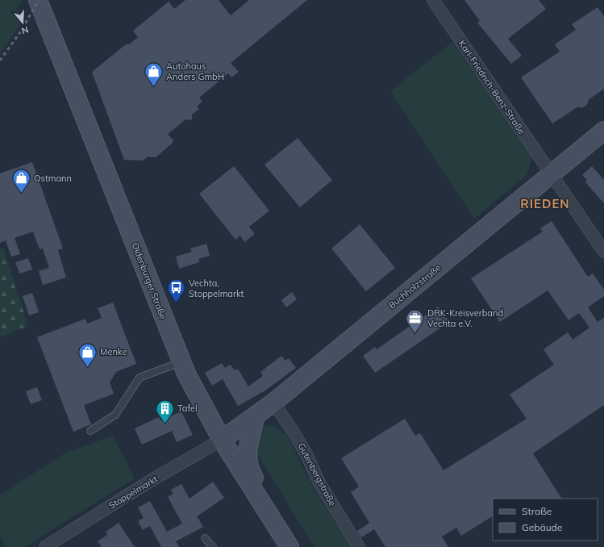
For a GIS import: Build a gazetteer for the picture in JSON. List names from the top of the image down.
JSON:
{
  "streets": {
    "street": [
      "Karl-Friedrich-Benz-Straße",
      "Oldenburger Straße",
      "Buchholzstraße",
      "Gutenbergstraße",
      "Stoppelmarkt"
    ]
  },
  "crossings": [
    ["Karl-Friedrich-Benz-Straße", "Buchholzstraße"],
    ["Oldenburger Straße", "Buchholzstraße"],
    ["Oldenburger Straße", "Stoppelmarkt"],
    ["Buchholzstraße", "Gutenbergstraße"],
    ["Buchholzstraße", "Stoppelmarkt"]
  ],
  "districts": ["RIEDEN"],
  "places": {
    "shop": ["Autohaus Anders GmbH", "Ostmann", "Menke"],
    "bus stop": ["Vechta, Stoppelmarkt"],
    "office": ["DRK-Kreisverband Vechta e.V."],
    "building": ["Tafel"]
  },
  "legend": ["Straße", "Gebäude"],
  "north": "bottom"
}
